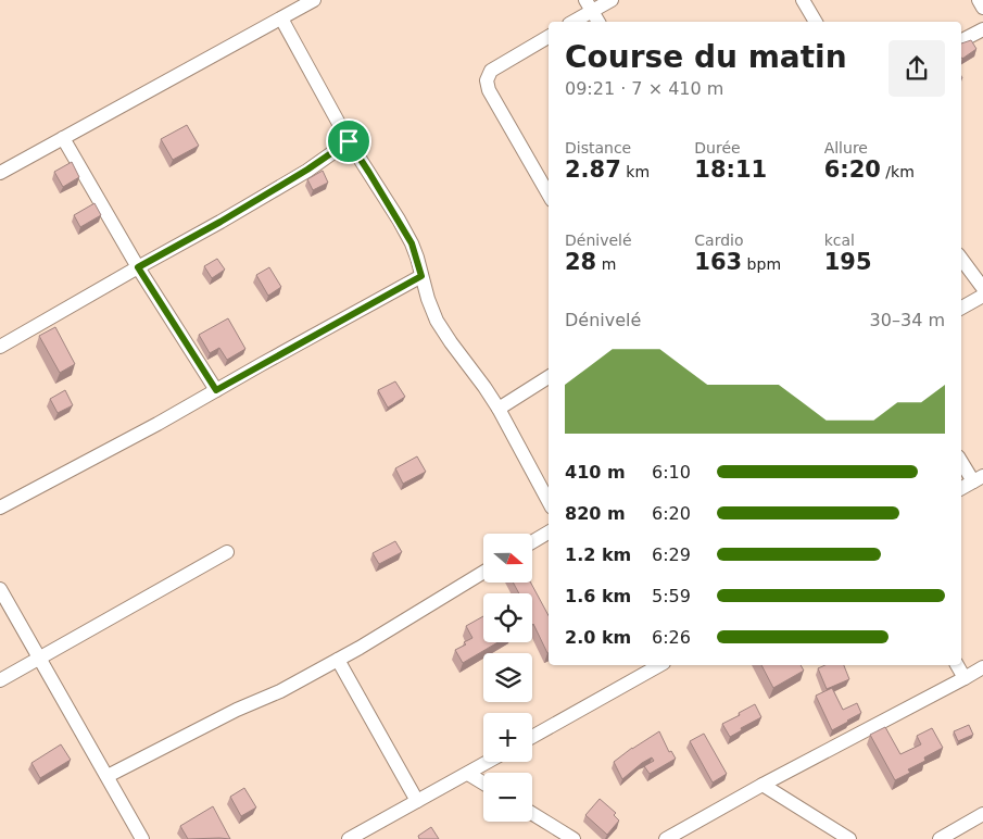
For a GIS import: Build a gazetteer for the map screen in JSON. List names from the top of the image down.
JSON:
{
  "north": "right",
  "page": {
    "heading": ["Course du matin", "09:21 · 7 × 410 m"],
    "stats": [
      ["Distance", "2.87 km"],
      ["Durée", "18:11"],
      ["Allure", "6:20 /km"],
      ["Dénivelé", "28 m"],
      ["Cardio", "163 bpm"],
      ["kcal", "195"]
    ],
    "chart": ["Dénivelé", "30–34 m"],
    "list": [
      {
        "name": "410 m",
        "note": "6:10"
      },
      {
        "name": "820 m",
        "note": "6:20"
      },
      {
        "name": "1.2 km",
        "note": "6:29"
      },
      {
        "name": "1.6 km",
        "note": "5:59"
      },
      {
        "name": "2.0 km",
        "note": "6:26"
      }
    ],
    "map_buttons": ["+", "−"]
  }
}
